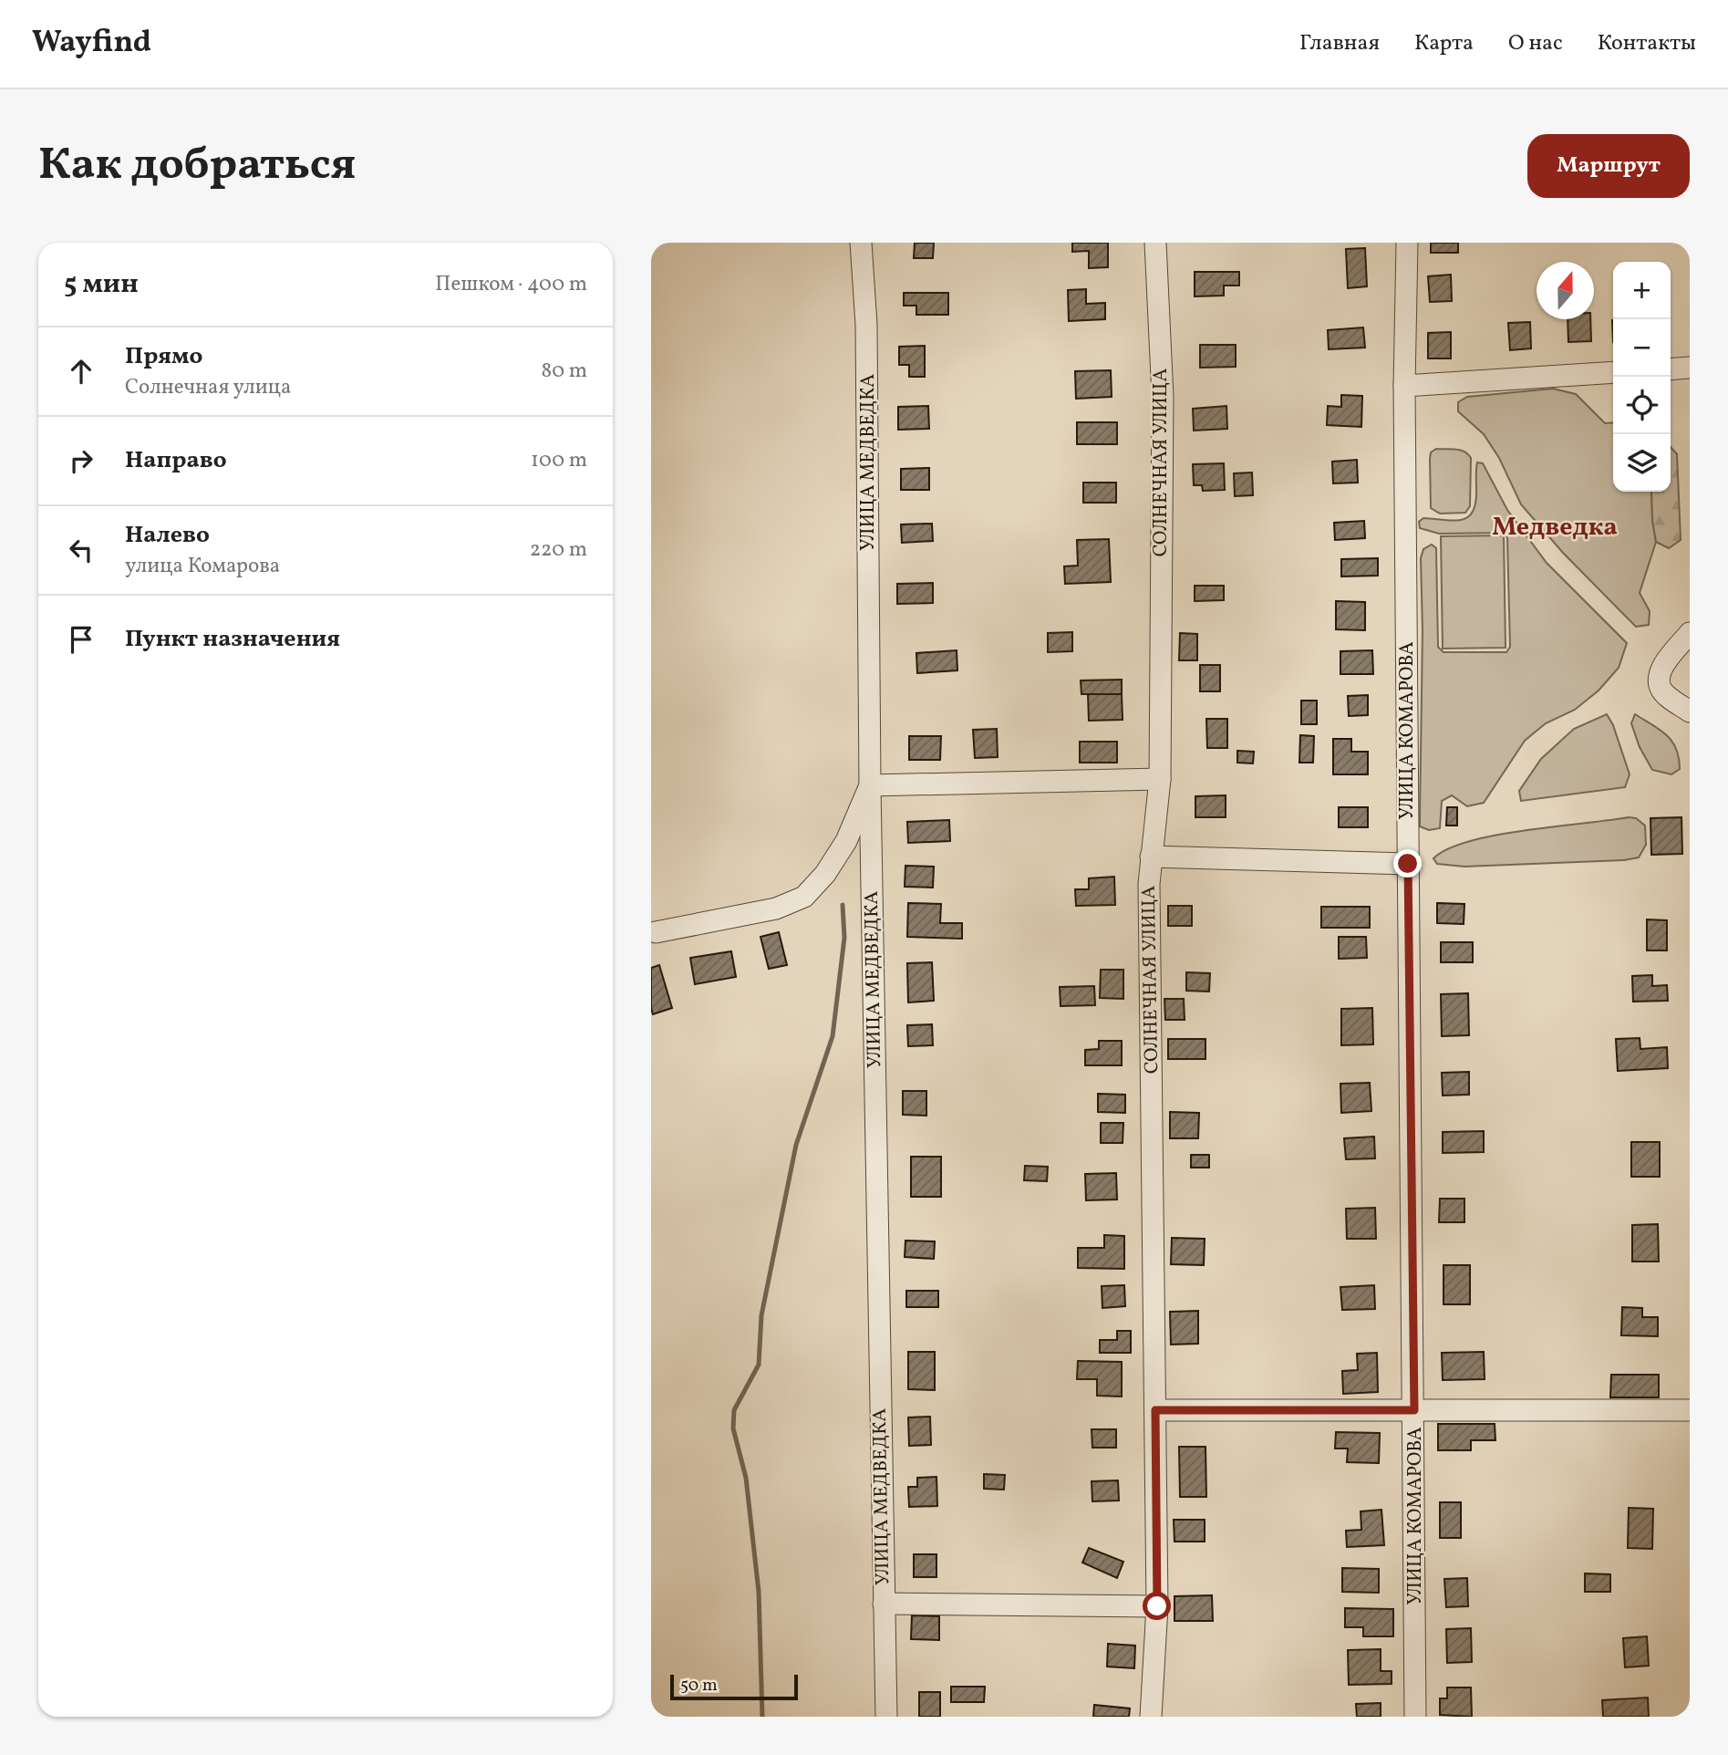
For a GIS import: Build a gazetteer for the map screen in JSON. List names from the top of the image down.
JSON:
{
  "streets": {
    "street": ["УЛИЦА МЕДВЕДКА", "СОЛНЕЧНАЯ УЛИЦА", "УЛИЦА КОМАРОВА"]
  },
  "districts": ["Медведка"],
  "scale_bar": "50 m",
  "north": "top",
  "page": {
    "header": "Wayfind",
    "nav": [
      "Главная",
      "Карта",
      "О нас",
      "Контакты"
    ],
    "buttons": "Маршрут",
    "title": "Как добраться",
    "heading": ["5 мин", "Пешком · 400 m"],
    "map_buttons": ["+", "−"],
    "list": [
      ["Прямо", "Солнечная улица", "80 m"],
      ["Направо", "100 m"],
      ["Налево", "улица Комарова", "220 m"],
      "Пункт назначения"
    ],
    "scale": "50 m"
  }
}
